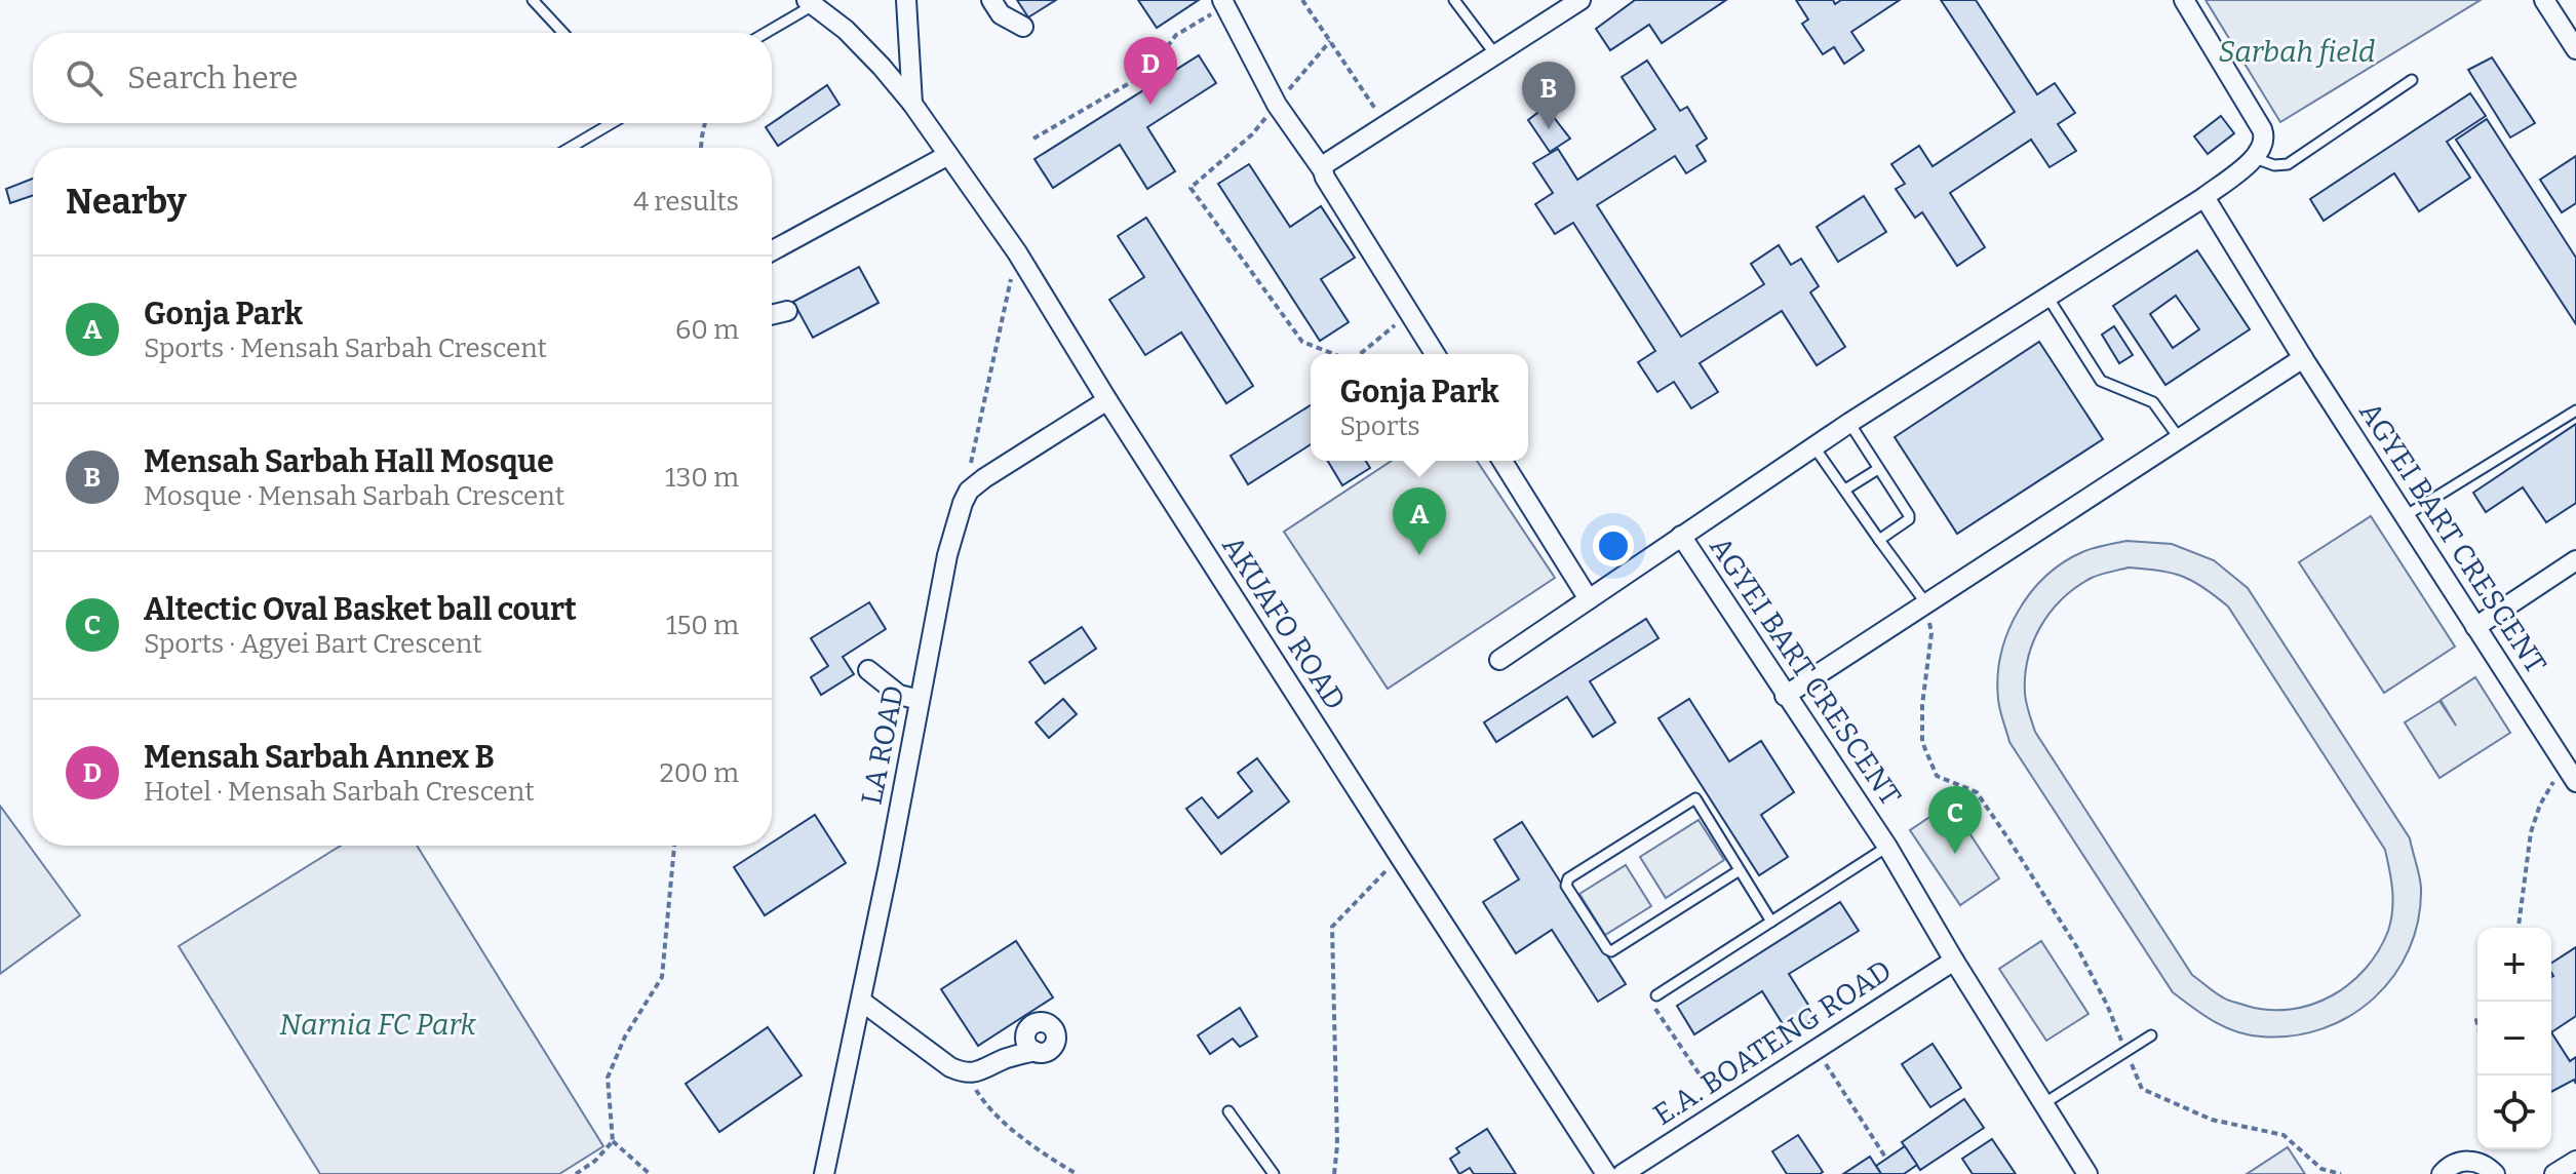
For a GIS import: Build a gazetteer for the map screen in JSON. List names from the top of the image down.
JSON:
{
  "streets": {
    "street": [
      "AGYEI BART CRESCENT",
      "AKUAFO ROAD",
      "LA ROAD",
      "E.A. BOATENG ROAD"
    ]
  },
  "crossings": [
    ["AGYEI BART CRESCENT", "E.A. BOATENG ROAD"],
    ["AKUAFO ROAD", "LA ROAD"]
  ],
  "parks": ["Sarbah field", "Narnia FC Park"],
  "page": {
    "search": "Search here",
    "pins": [
      "D",
      "B",
      "A",
      "C"
    ],
    "heading": ["Nearby", "4 results"],
    "list": [
      {
        "mark": "A",
        "name": "Gonja Park",
        "note": "Sports · Mensah Sarbah Crescent",
        "value": "60 m"
      },
      {
        "mark": "B",
        "name": "Mensah Sarbah Hall Mosque",
        "note": "Mosque · Mensah Sarbah Crescent",
        "value": "130 m"
      },
      {
        "mark": "C",
        "name": "Altectic Oval Basket ball court",
        "note": "Sports · Agyei Bart Crescent",
        "value": "150 m"
      },
      {
        "mark": "D",
        "name": "Mensah Sarbah Annex B",
        "note": "Hotel · Mensah Sarbah Crescent",
        "value": "200 m"
      }
    ],
    "popup": ["Gonja Park", "Sports"],
    "map_buttons": ["+", "−"]
  }
}
